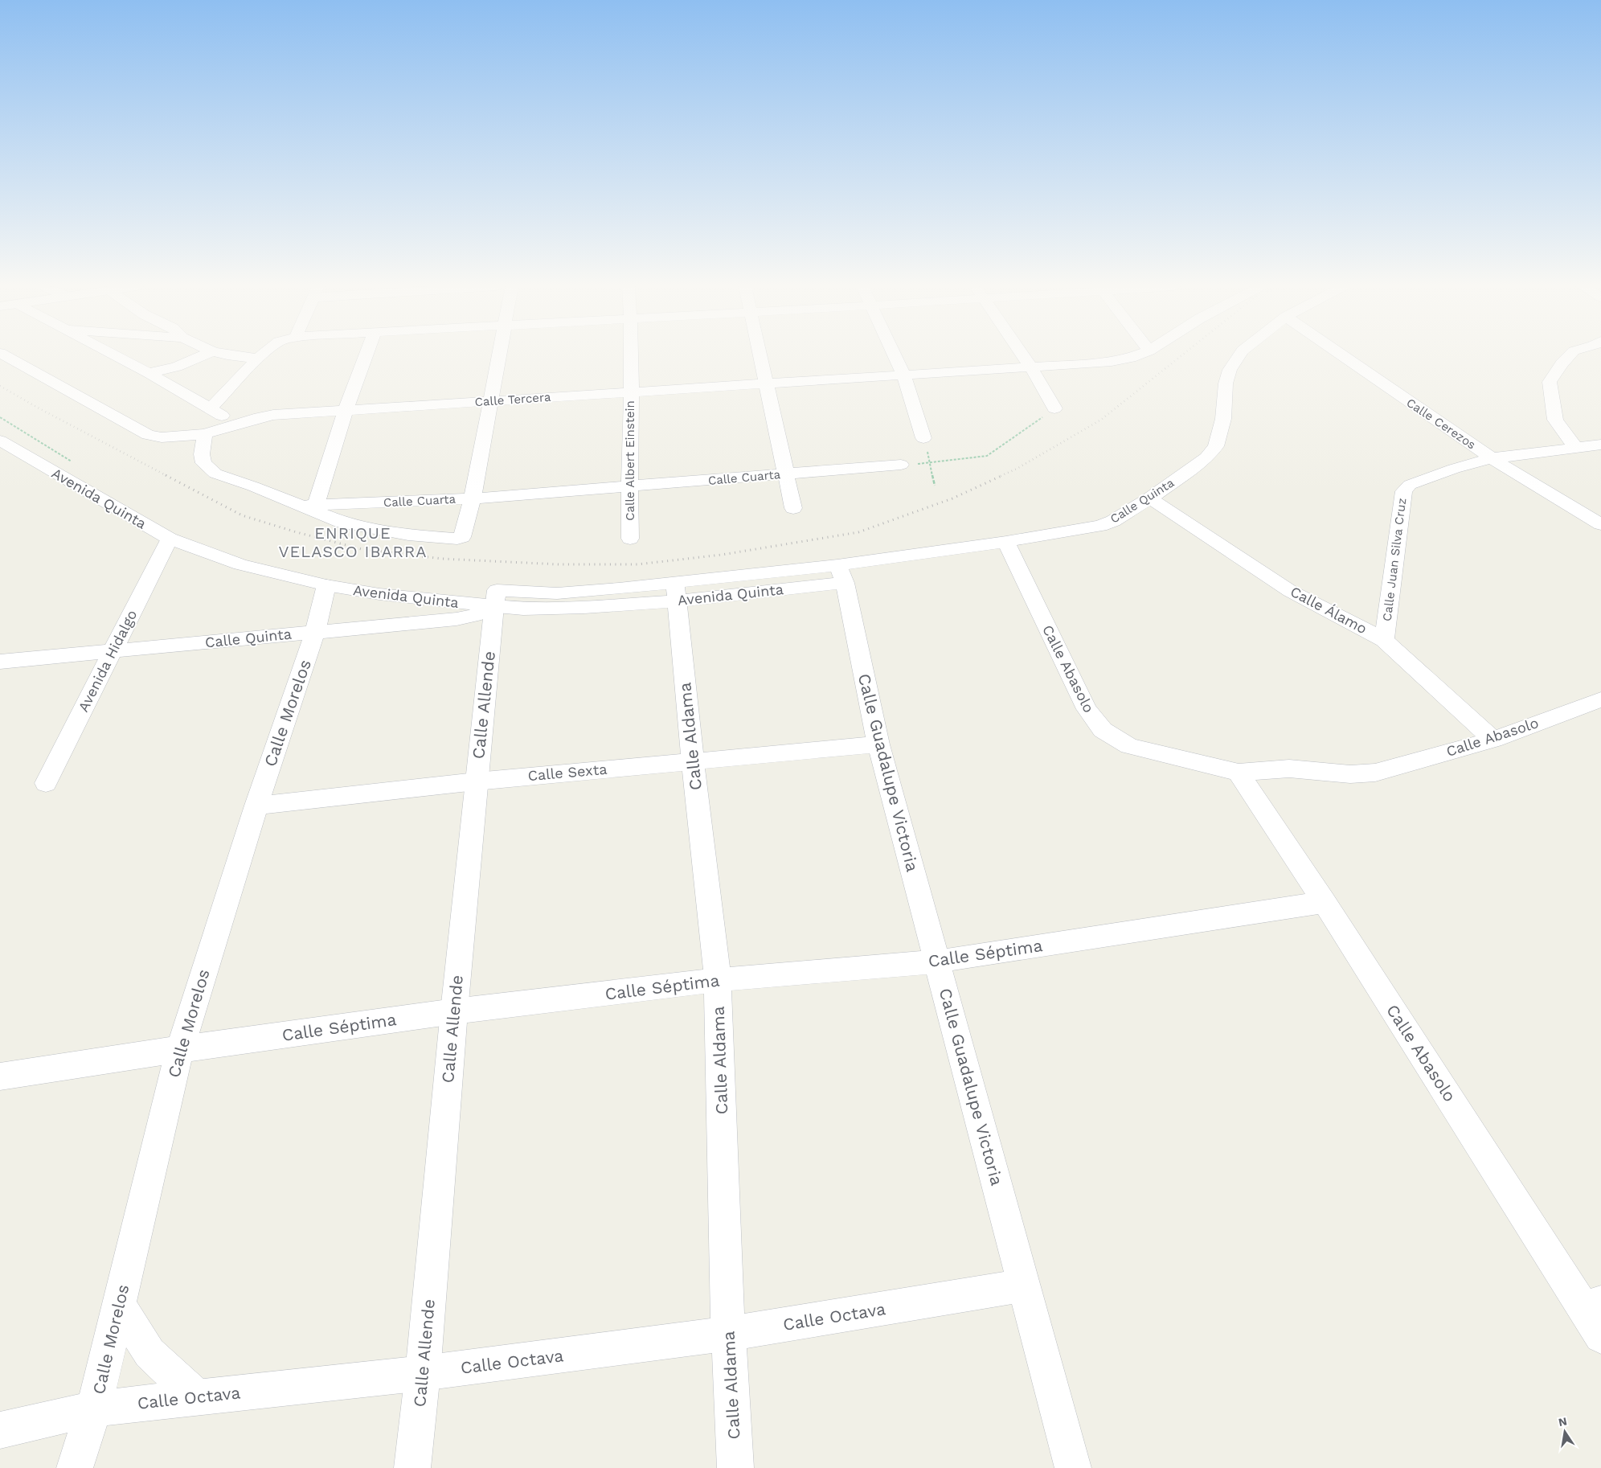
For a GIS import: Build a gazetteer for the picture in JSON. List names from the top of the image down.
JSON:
{
  "streets": {
    "street": [
      "Calle Tercera",
      "Calle Cerezos",
      "Calle Albert Einstein",
      "Calle Cuarta",
      "Avenida Quinta",
      "Calle Quinta",
      "Calle Juan Silva Cruz",
      "Calle Álamo",
      "Avenida Hidalgo",
      "Calle Abasolo",
      "Calle Allende",
      "Calle Morelos",
      "Calle Aldama",
      "Calle Sexta",
      "Calle Guadalupe Victoria",
      "Calle Séptima",
      "Calle Octava"
    ]
  },
  "crossings": [
    ["Calle Tercera", "Calle Albert Einstein"],
    ["Calle Tercera", "Calle Cuarta"],
    ["Calle Cerezos", "Calle Juan Silva Cruz"],
    ["Calle Albert Einstein", "Calle Cuarta"],
    ["Avenida Quinta", "Calle Quinta"],
    ["Avenida Quinta", "Avenida Hidalgo"],
    ["Avenida Quinta", "Calle Allende"],
    ["Avenida Quinta", "Calle Morelos"],
    ["Avenida Quinta", "Calle Aldama"],
    ["Avenida Quinta", "Calle Guadalupe Victoria"],
    ["Calle Quinta", "Calle Álamo"],
    ["Calle Quinta", "Avenida Hidalgo"],
    ["Calle Quinta", "Calle Abasolo"],
    ["Calle Quinta", "Calle Allende"],
    ["Calle Quinta", "Calle Morelos"],
    ["Calle Quinta", "Calle Guadalupe Victoria"],
    ["Calle Juan Silva Cruz", "Calle Álamo"],
    ["Calle Álamo", "Calle Abasolo"],
    ["Calle Abasolo", "Calle Séptima"],
    ["Calle Allende", "Calle Sexta"],
    ["Calle Allende", "Calle Séptima"],
    ["Calle Allende", "Calle Octava"],
    ["Calle Morelos", "Calle Sexta"],
    ["Calle Morelos", "Calle Séptima"],
    ["Calle Morelos", "Calle Octava"],
    ["Calle Aldama", "Calle Sexta"],
    ["Calle Aldama", "Calle Séptima"],
    ["Calle Aldama", "Calle Octava"],
    ["Calle Sexta", "Calle Guadalupe Victoria"],
    ["Calle Guadalupe Victoria", "Calle Séptima"],
    ["Calle Guadalupe Victoria", "Calle Octava"]
  ],
  "districts": ["ENRIQUE VELASCO IBARRA"],
  "north": "top"
}
